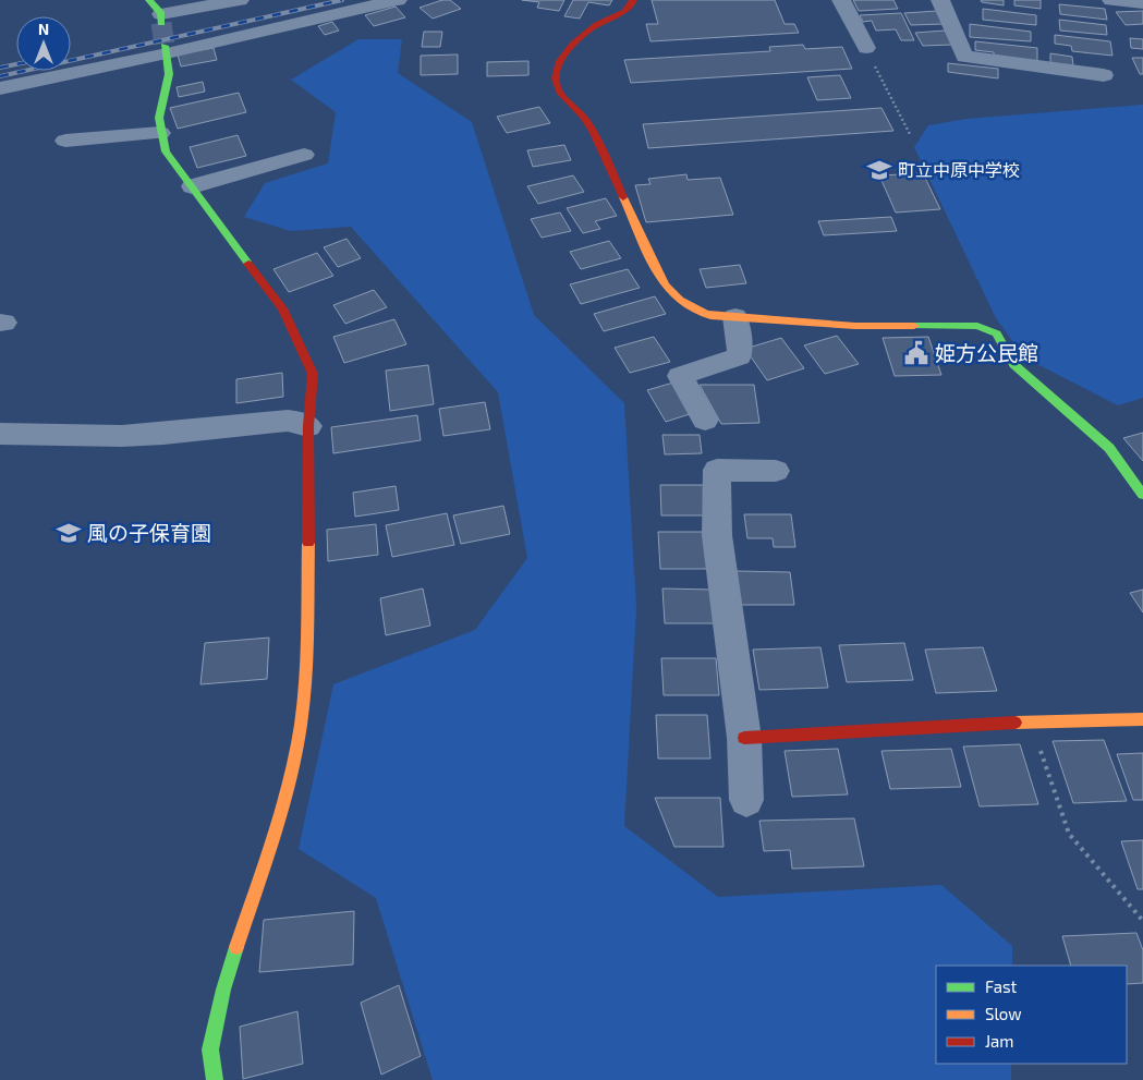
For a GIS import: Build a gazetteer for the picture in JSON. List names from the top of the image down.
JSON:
{
  "places": {
    "school or university": ["町立中原中学校", "風の子保育園"],
    "public building": ["姫方公民館"]
  },
  "legend": ["Fast", "Slow", "Jam"],
  "north": "top"
}
